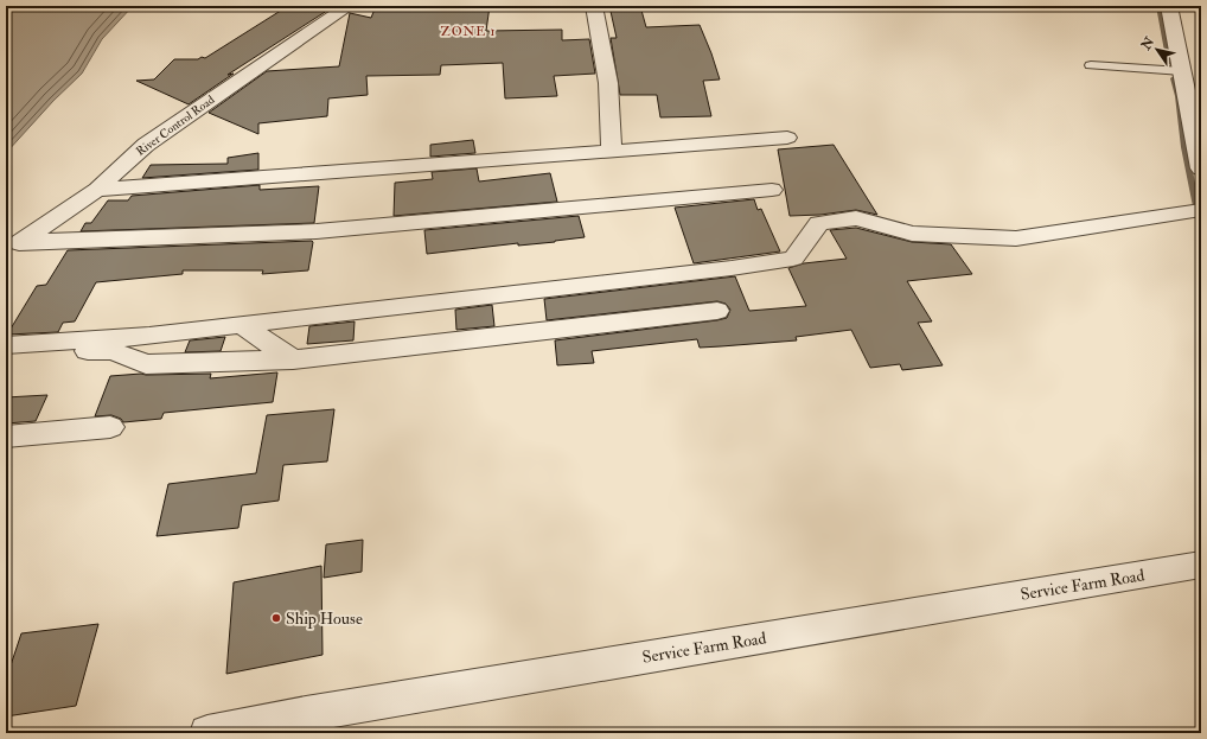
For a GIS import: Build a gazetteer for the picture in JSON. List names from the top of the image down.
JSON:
{
  "streets": {
    "street": ["River Control Road", "Service Farm Road"]
  },
  "districts": ["ZONE 1"],
  "places": ["Ship House"],
  "north": "top left"
}
